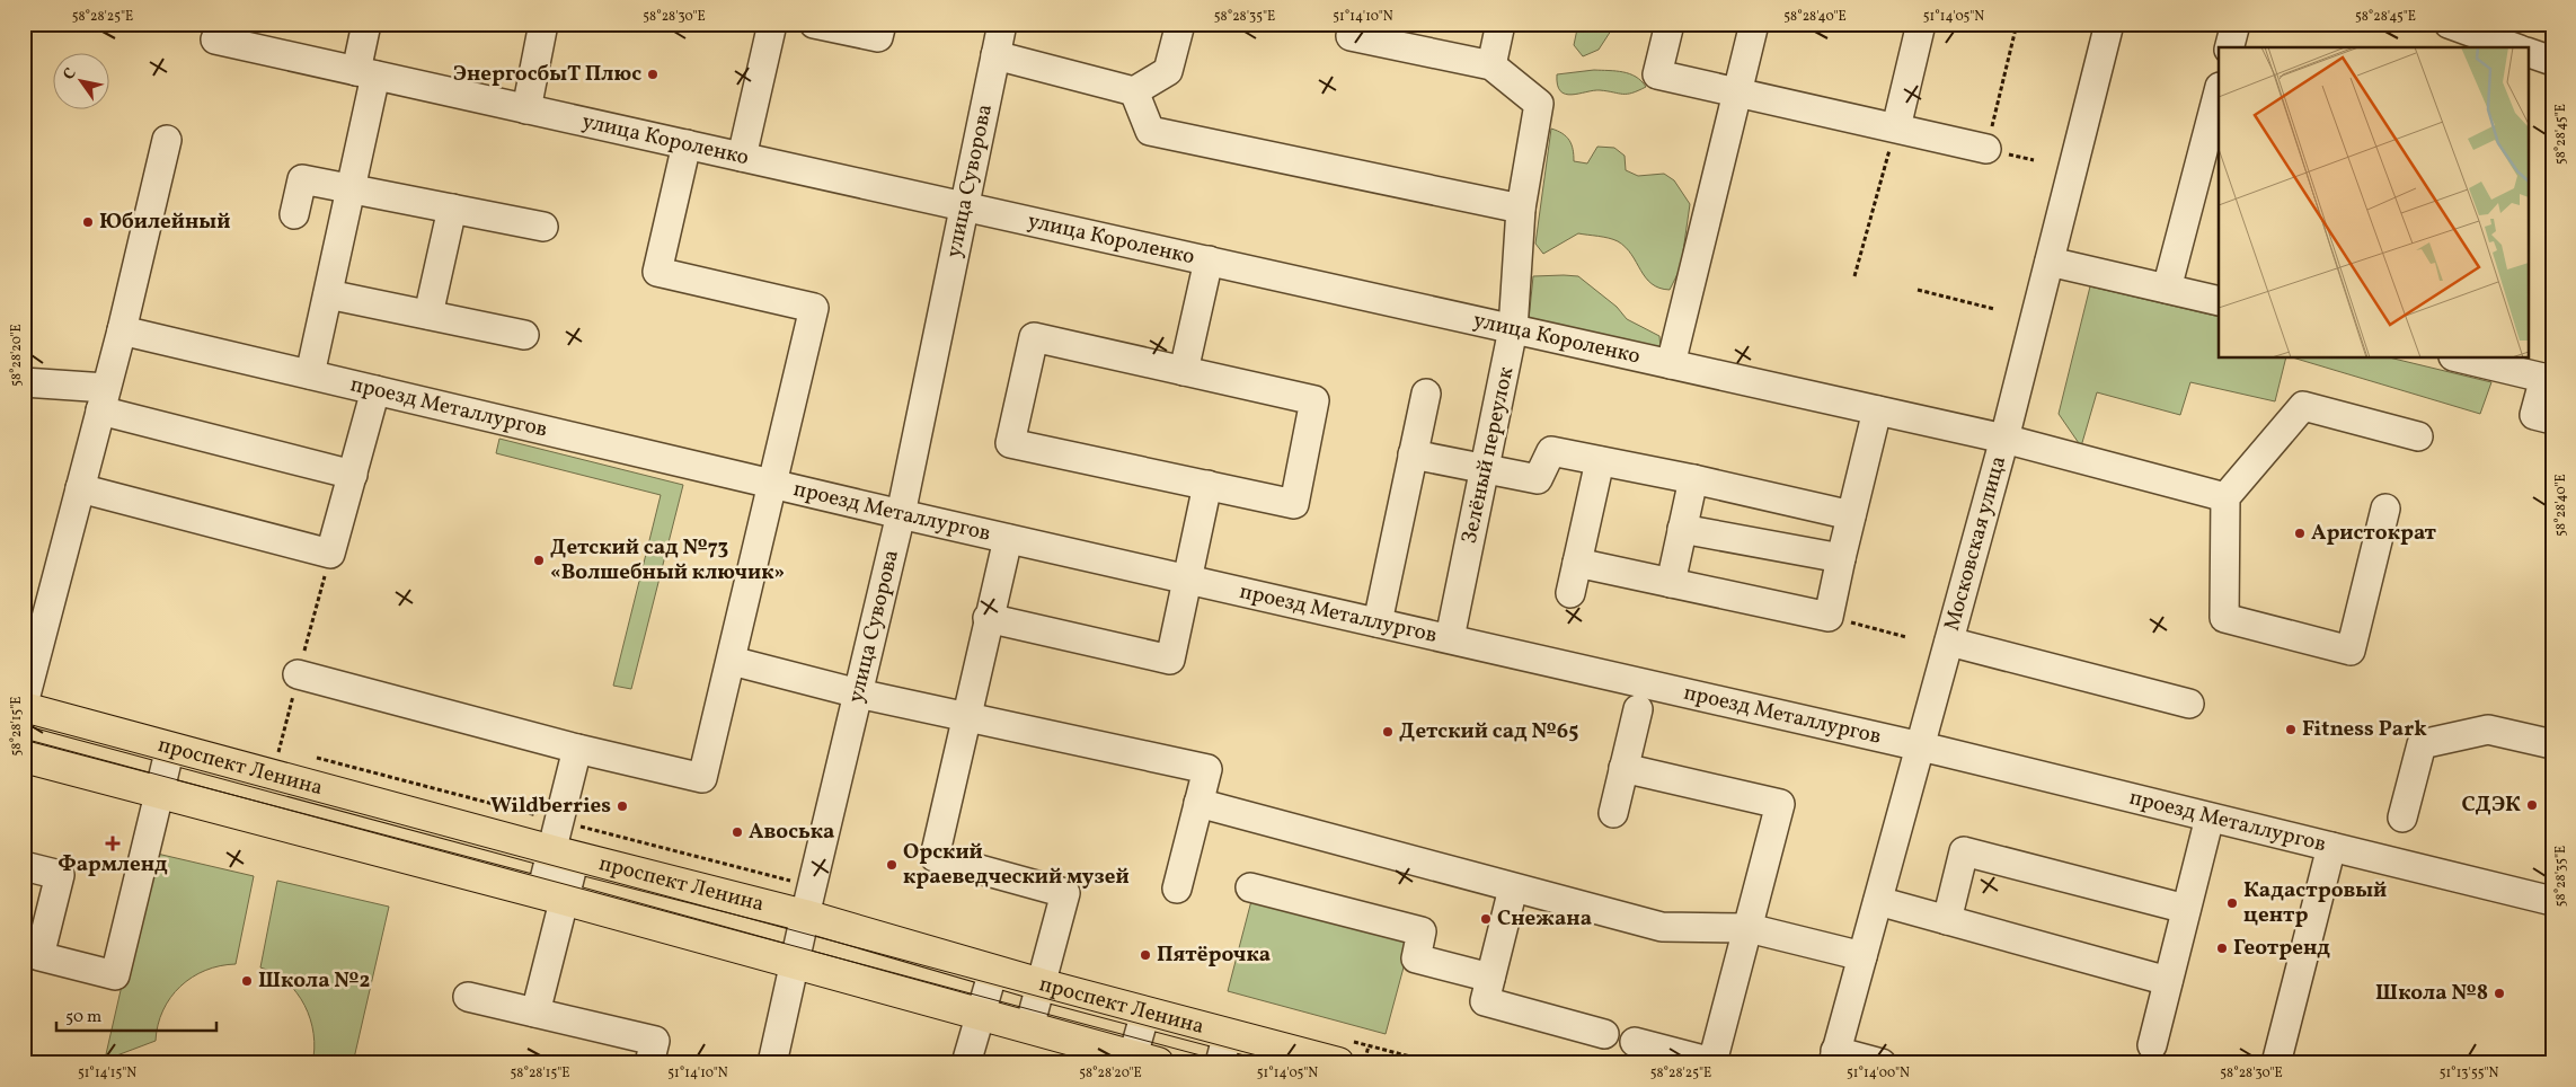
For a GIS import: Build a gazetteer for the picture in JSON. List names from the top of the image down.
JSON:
{
  "streets": {
    "main road": ["проспект Ленина"],
    "street": [
      "улица Короленко",
      "улица Суворова",
      "проезд Металлургов",
      "Зелёный переулок",
      "Московская улица"
    ]
  },
  "crossings": [
    ["улица Короленко", "улица Суворова"],
    ["улица Короленко", "Зелёный переулок"],
    ["улица Короленко", "Московская улица"],
    ["улица Суворова", "проезд Металлургов"],
    ["улица Суворова", "проспект Ленина"],
    ["проезд Металлургов", "Зелёный переулок"],
    ["проезд Металлургов", "Московская улица"]
  ],
  "places": {
    "other": [
      "ЭнергосбыТ Плюс",
      "Юбилейный",
      "Аристократ",
      "Детский сад №73 «Волшебный ключик»",
      "Fitness Park",
      "Детский сад №65",
      "СДЭК",
      "Wildberries",
      "Авоська",
      "Орский краеведческий музей",
      "Кадастровый центр",
      "Снежана",
      "Геотренд",
      "Пятёрочка",
      "Школа №2",
      "Школа №8"
    ],
    "health": ["Фармленд"]
  },
  "scale_bar": "50 m",
  "north": "top left",
  "coordinates": [
    "58°28'25\"E",
    "58°28'30\"E",
    "58°28'35\"E",
    "51°14'10\"N",
    "58°28'40\"E",
    "51°14'05\"N",
    "58°28'45\"E",
    "58°28'20\"E",
    "58°28'15\"E",
    "51°14'15\"N",
    "51°14'00\"N",
    "51°13'55\"N"
  ]
}
